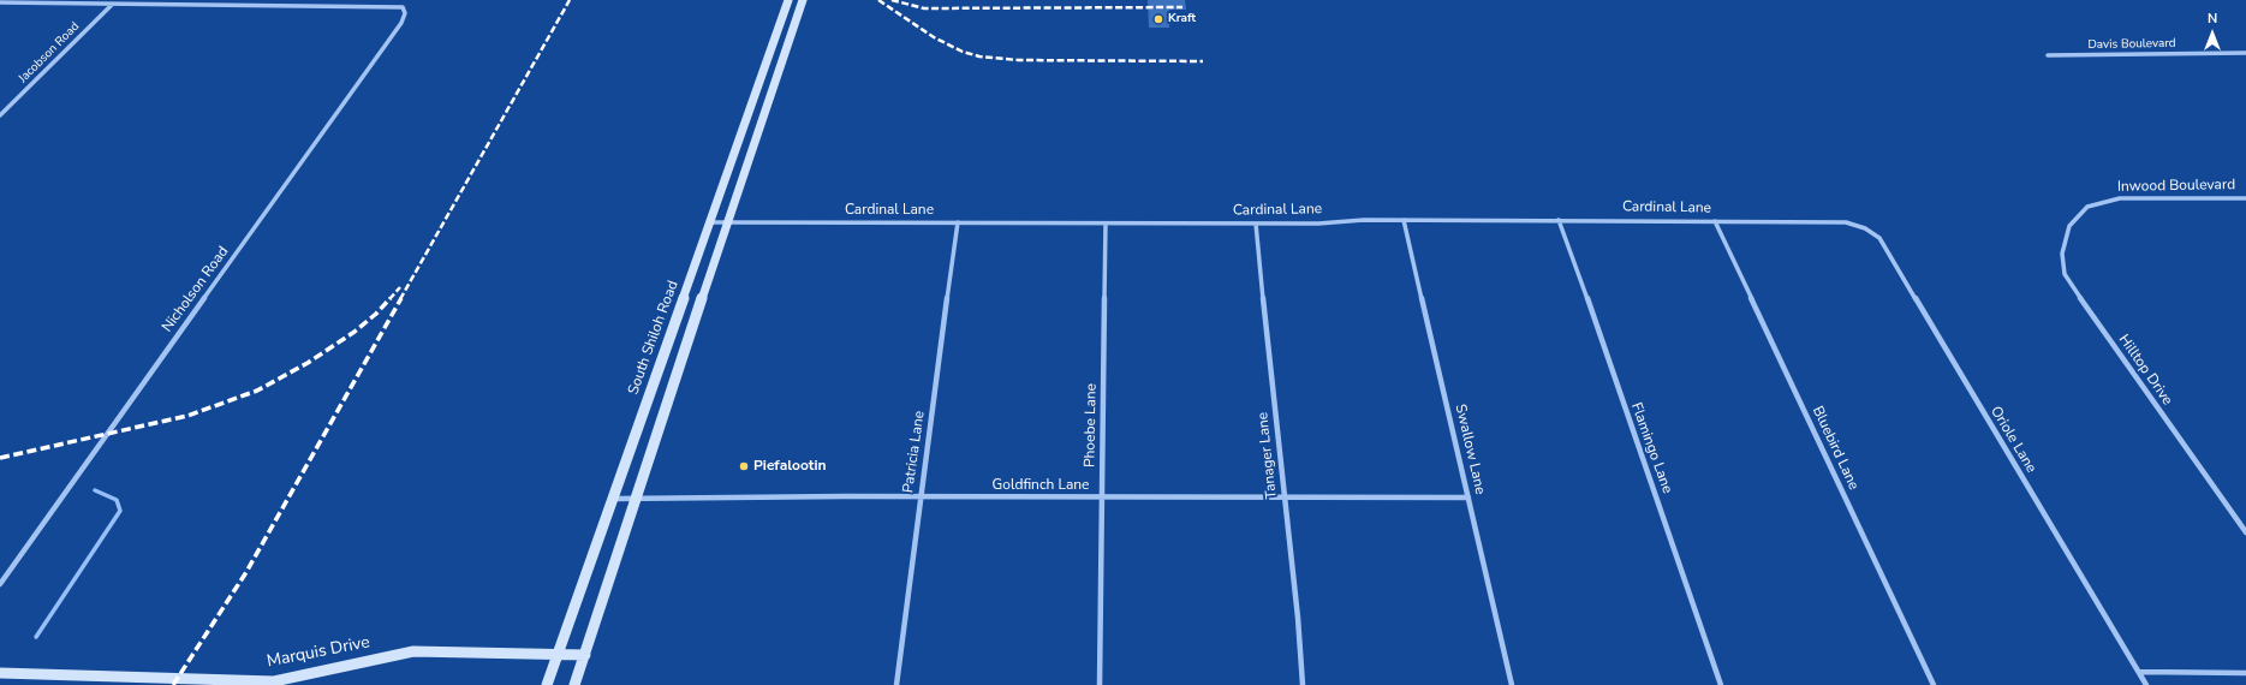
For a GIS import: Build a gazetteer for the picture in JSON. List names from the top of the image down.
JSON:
{
  "streets": {
    "main road": ["South Shiloh Road", "Marquis Drive"],
    "street": [
      "Davis Boulevard",
      "Jacobson Road",
      "Inwood Boulevard",
      "Cardinal Lane",
      "Nicholson Road",
      "Hilltop Drive",
      "Phoebe Lane",
      "Oriole Lane",
      "Flamingo Lane",
      "Bluebird Lane",
      "Swallow Lane",
      "Patricia Lane",
      "Tanager Lane",
      "Goldfinch Lane"
    ]
  },
  "crossings": [
    ["Jacobson Road", "Nicholson Road"],
    ["Inwood Boulevard", "Hilltop Drive"],
    ["Cardinal Lane", "South Shiloh Road"],
    ["Cardinal Lane", "Phoebe Lane"],
    ["Cardinal Lane", "Oriole Lane"],
    ["Cardinal Lane", "Flamingo Lane"],
    ["Cardinal Lane", "Bluebird Lane"],
    ["Cardinal Lane", "Swallow Lane"],
    ["Cardinal Lane", "Patricia Lane"],
    ["Cardinal Lane", "Tanager Lane"],
    ["South Shiloh Road", "Goldfinch Lane"],
    ["South Shiloh Road", "Marquis Drive"],
    ["Phoebe Lane", "Goldfinch Lane"],
    ["Swallow Lane", "Goldfinch Lane"],
    ["Patricia Lane", "Goldfinch Lane"],
    ["Tanager Lane", "Goldfinch Lane"]
  ],
  "places": ["Kraft", "Piefalootin"],
  "north": "top"
}
